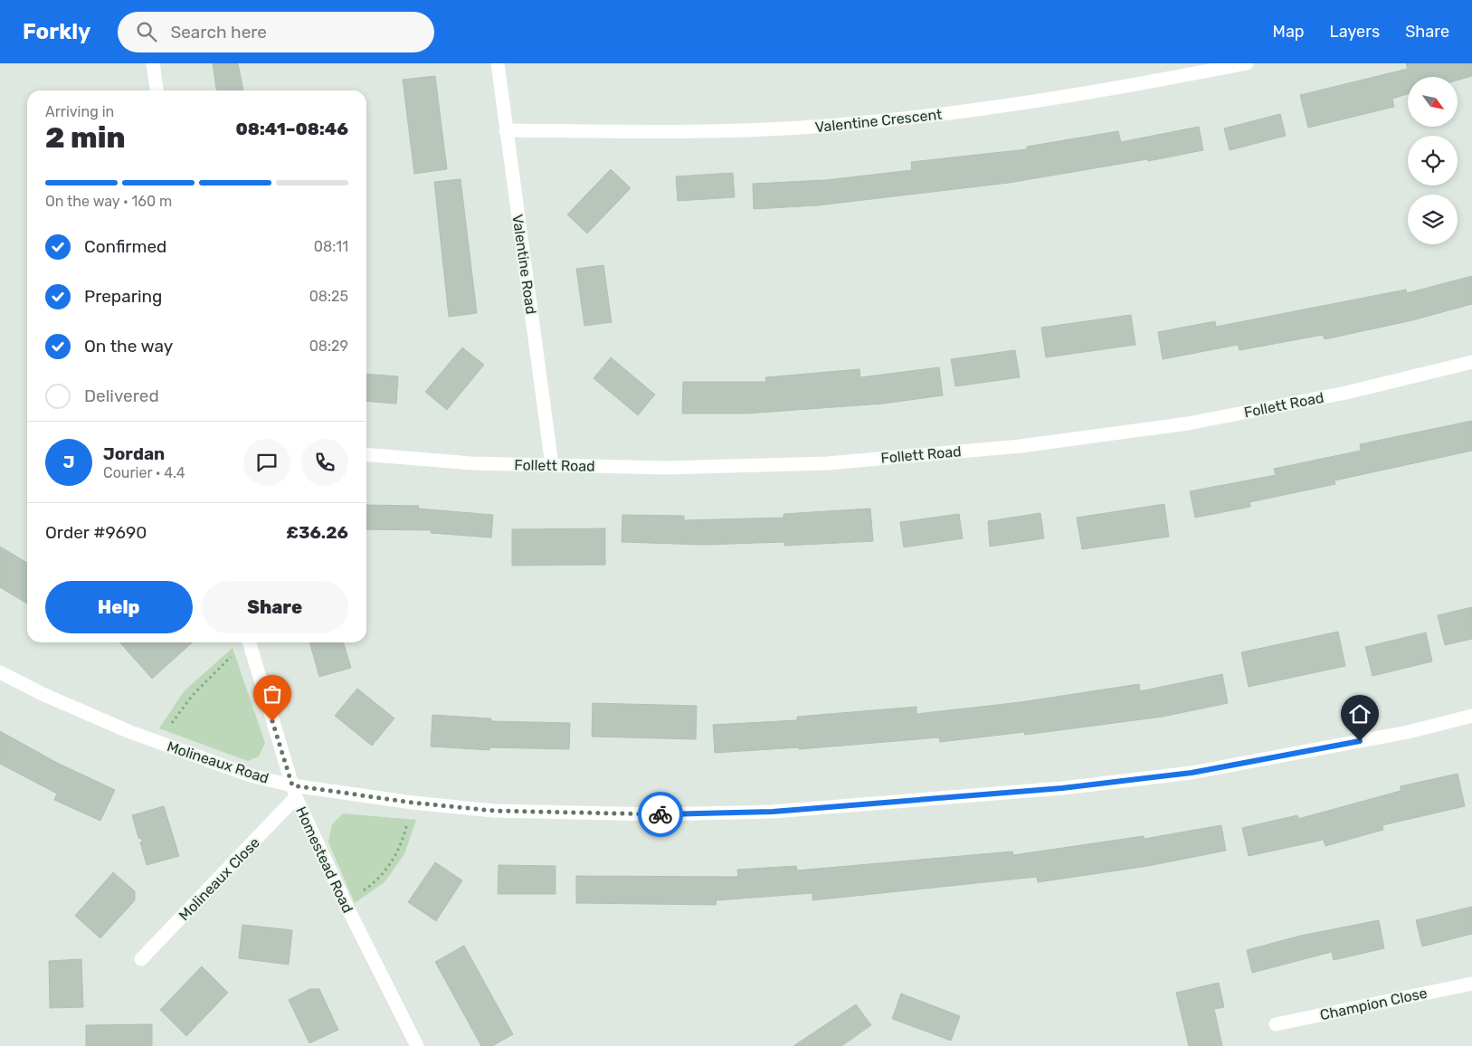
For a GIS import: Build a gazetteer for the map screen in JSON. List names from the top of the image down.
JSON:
{
  "streets": {
    "street": [
      "Valentine Crescent",
      "Valentine Road",
      "Follett Road",
      "Molineaux Road",
      "Homestead Road",
      "Molineaux Close",
      "Champion Close"
    ]
  },
  "crossings": [
    ["Valentine Crescent", "Valentine Road"],
    ["Valentine Road", "Follett Road"],
    ["Molineaux Road", "Homestead Road"],
    ["Molineaux Road", "Molineaux Close"],
    ["Homestead Road", "Molineaux Close"]
  ],
  "north": "bottom right",
  "page": {
    "header": "Forkly",
    "search": "Search here",
    "nav": ["Map", "Layers", "Share"],
    "heading": ["2 min", "Arriving in", "08:41–08:46"],
    "panel": [
      "Jordan",
      "Courier · 4.4",
      "Order #9690",
      "£36.26"
    ],
    "bar": "On the way · 160 m",
    "list": [
      ["Confirmed", "08:11"],
      ["Preparing", "08:25"],
      ["On the way", "08:29"],
      "Delivered"
    ],
    "round": "J",
    "buttons": ["Help", "Share"]
  }
}
